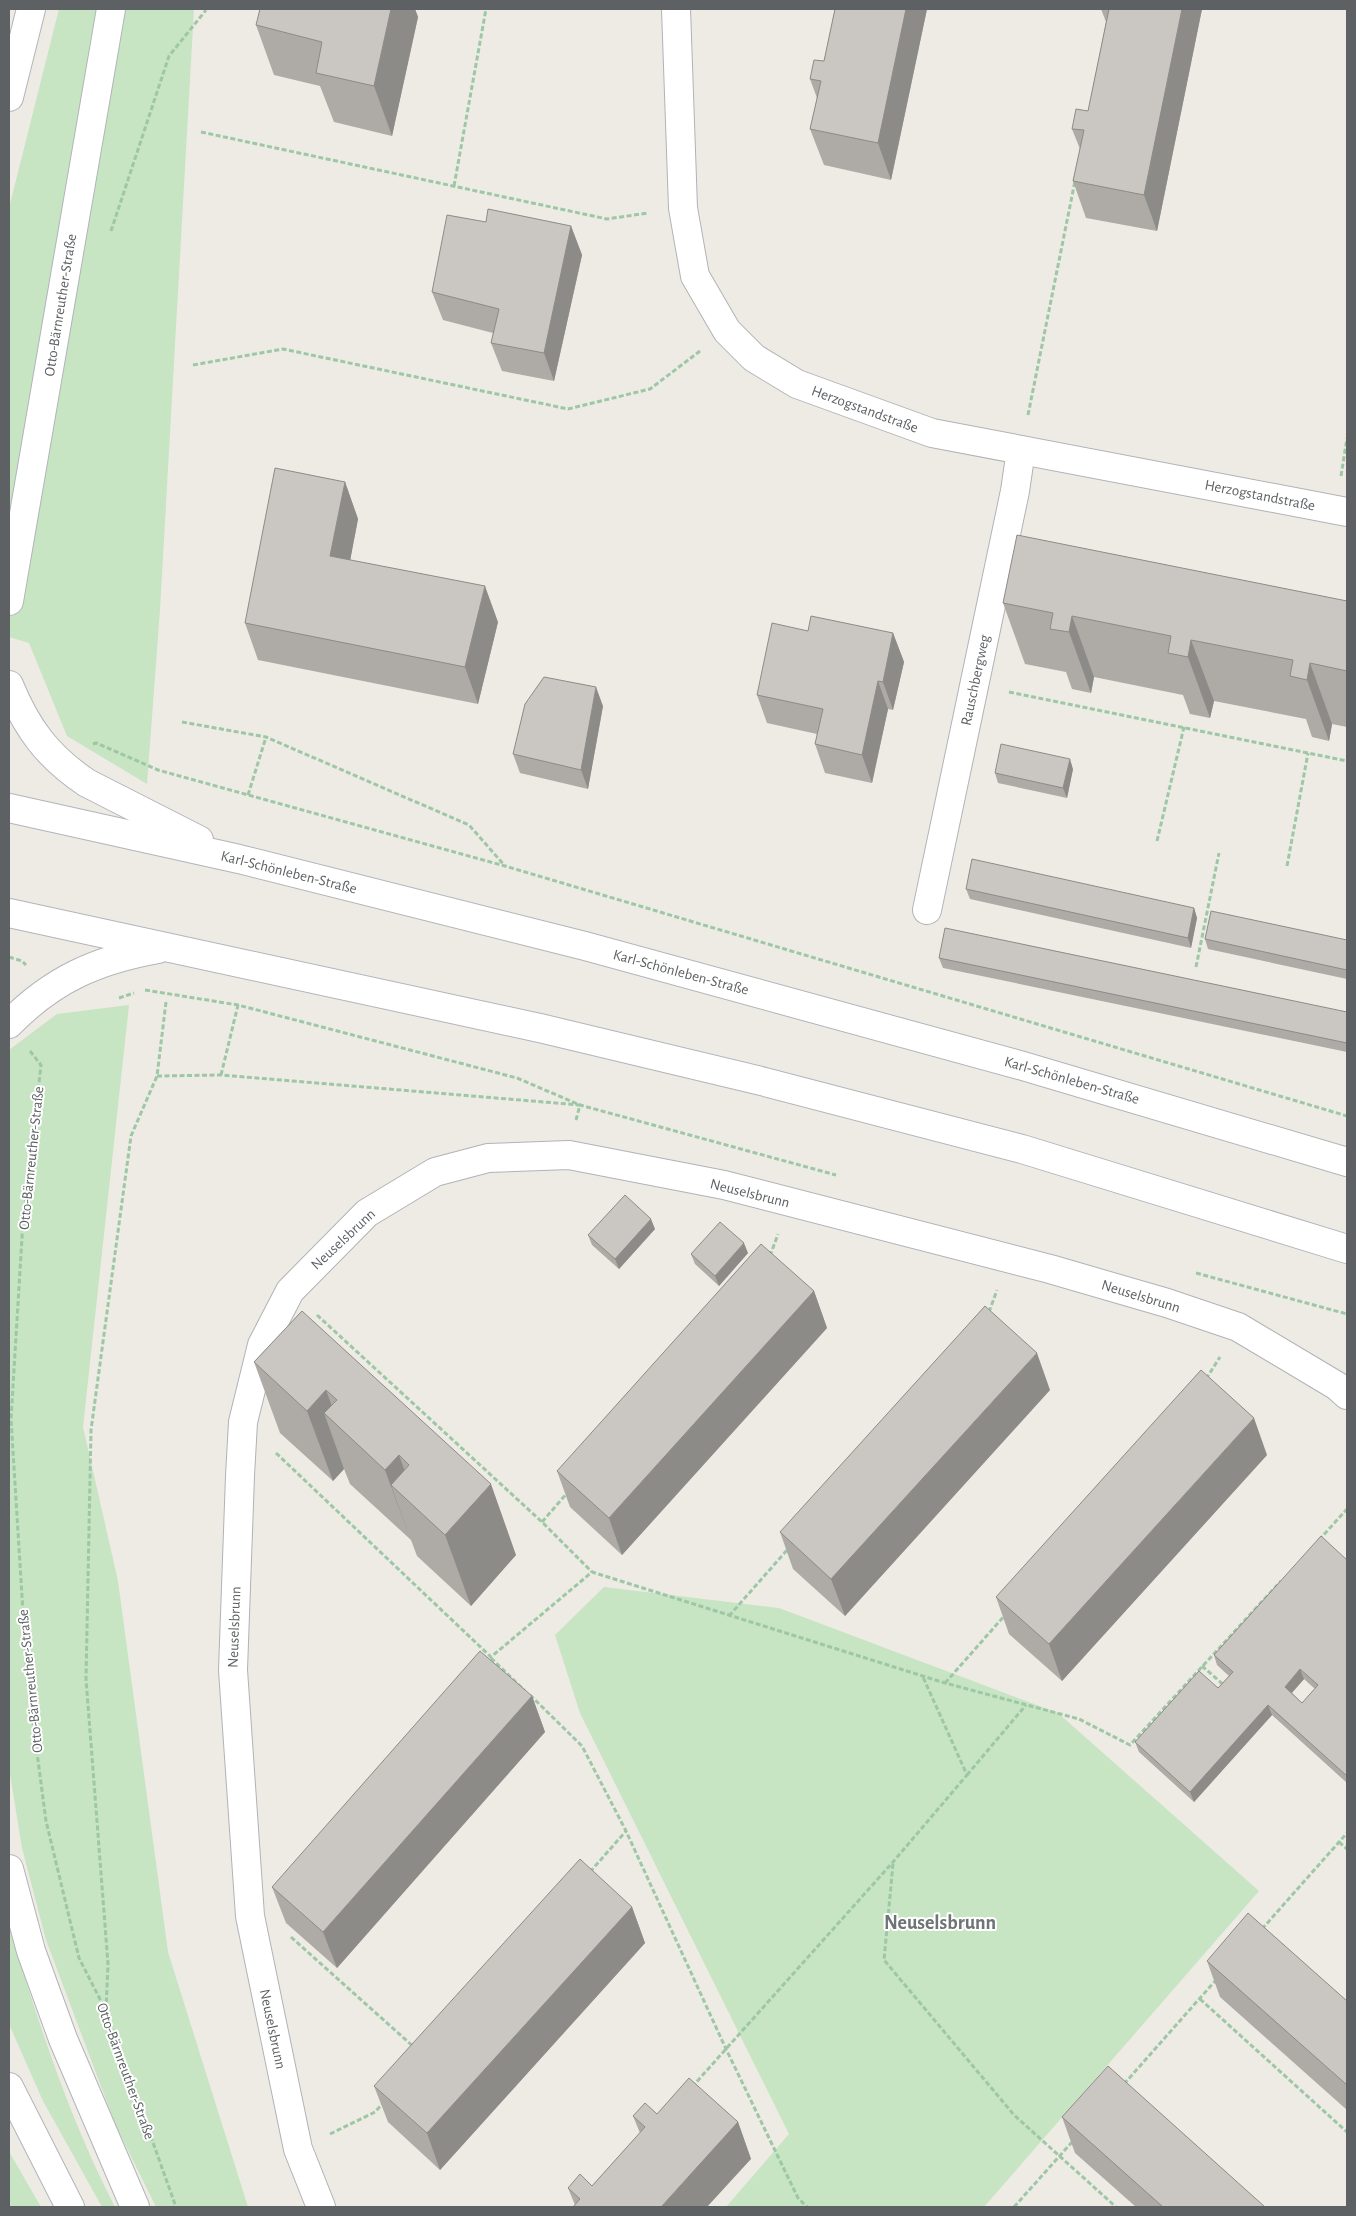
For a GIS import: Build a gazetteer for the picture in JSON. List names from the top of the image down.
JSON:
{
  "streets": {
    "main road": [
      "Otto-Bärnreuther-Straße",
      "Herzogstandstraße",
      "Rauschbergweg",
      "Karl-Schönleben-Straße",
      "Neuselsbrunn"
    ]
  },
  "crossings": [
    ["Herzogstandstraße", "Rauschbergweg"]
  ],
  "districts": ["Neuselsbrunn"]
}
